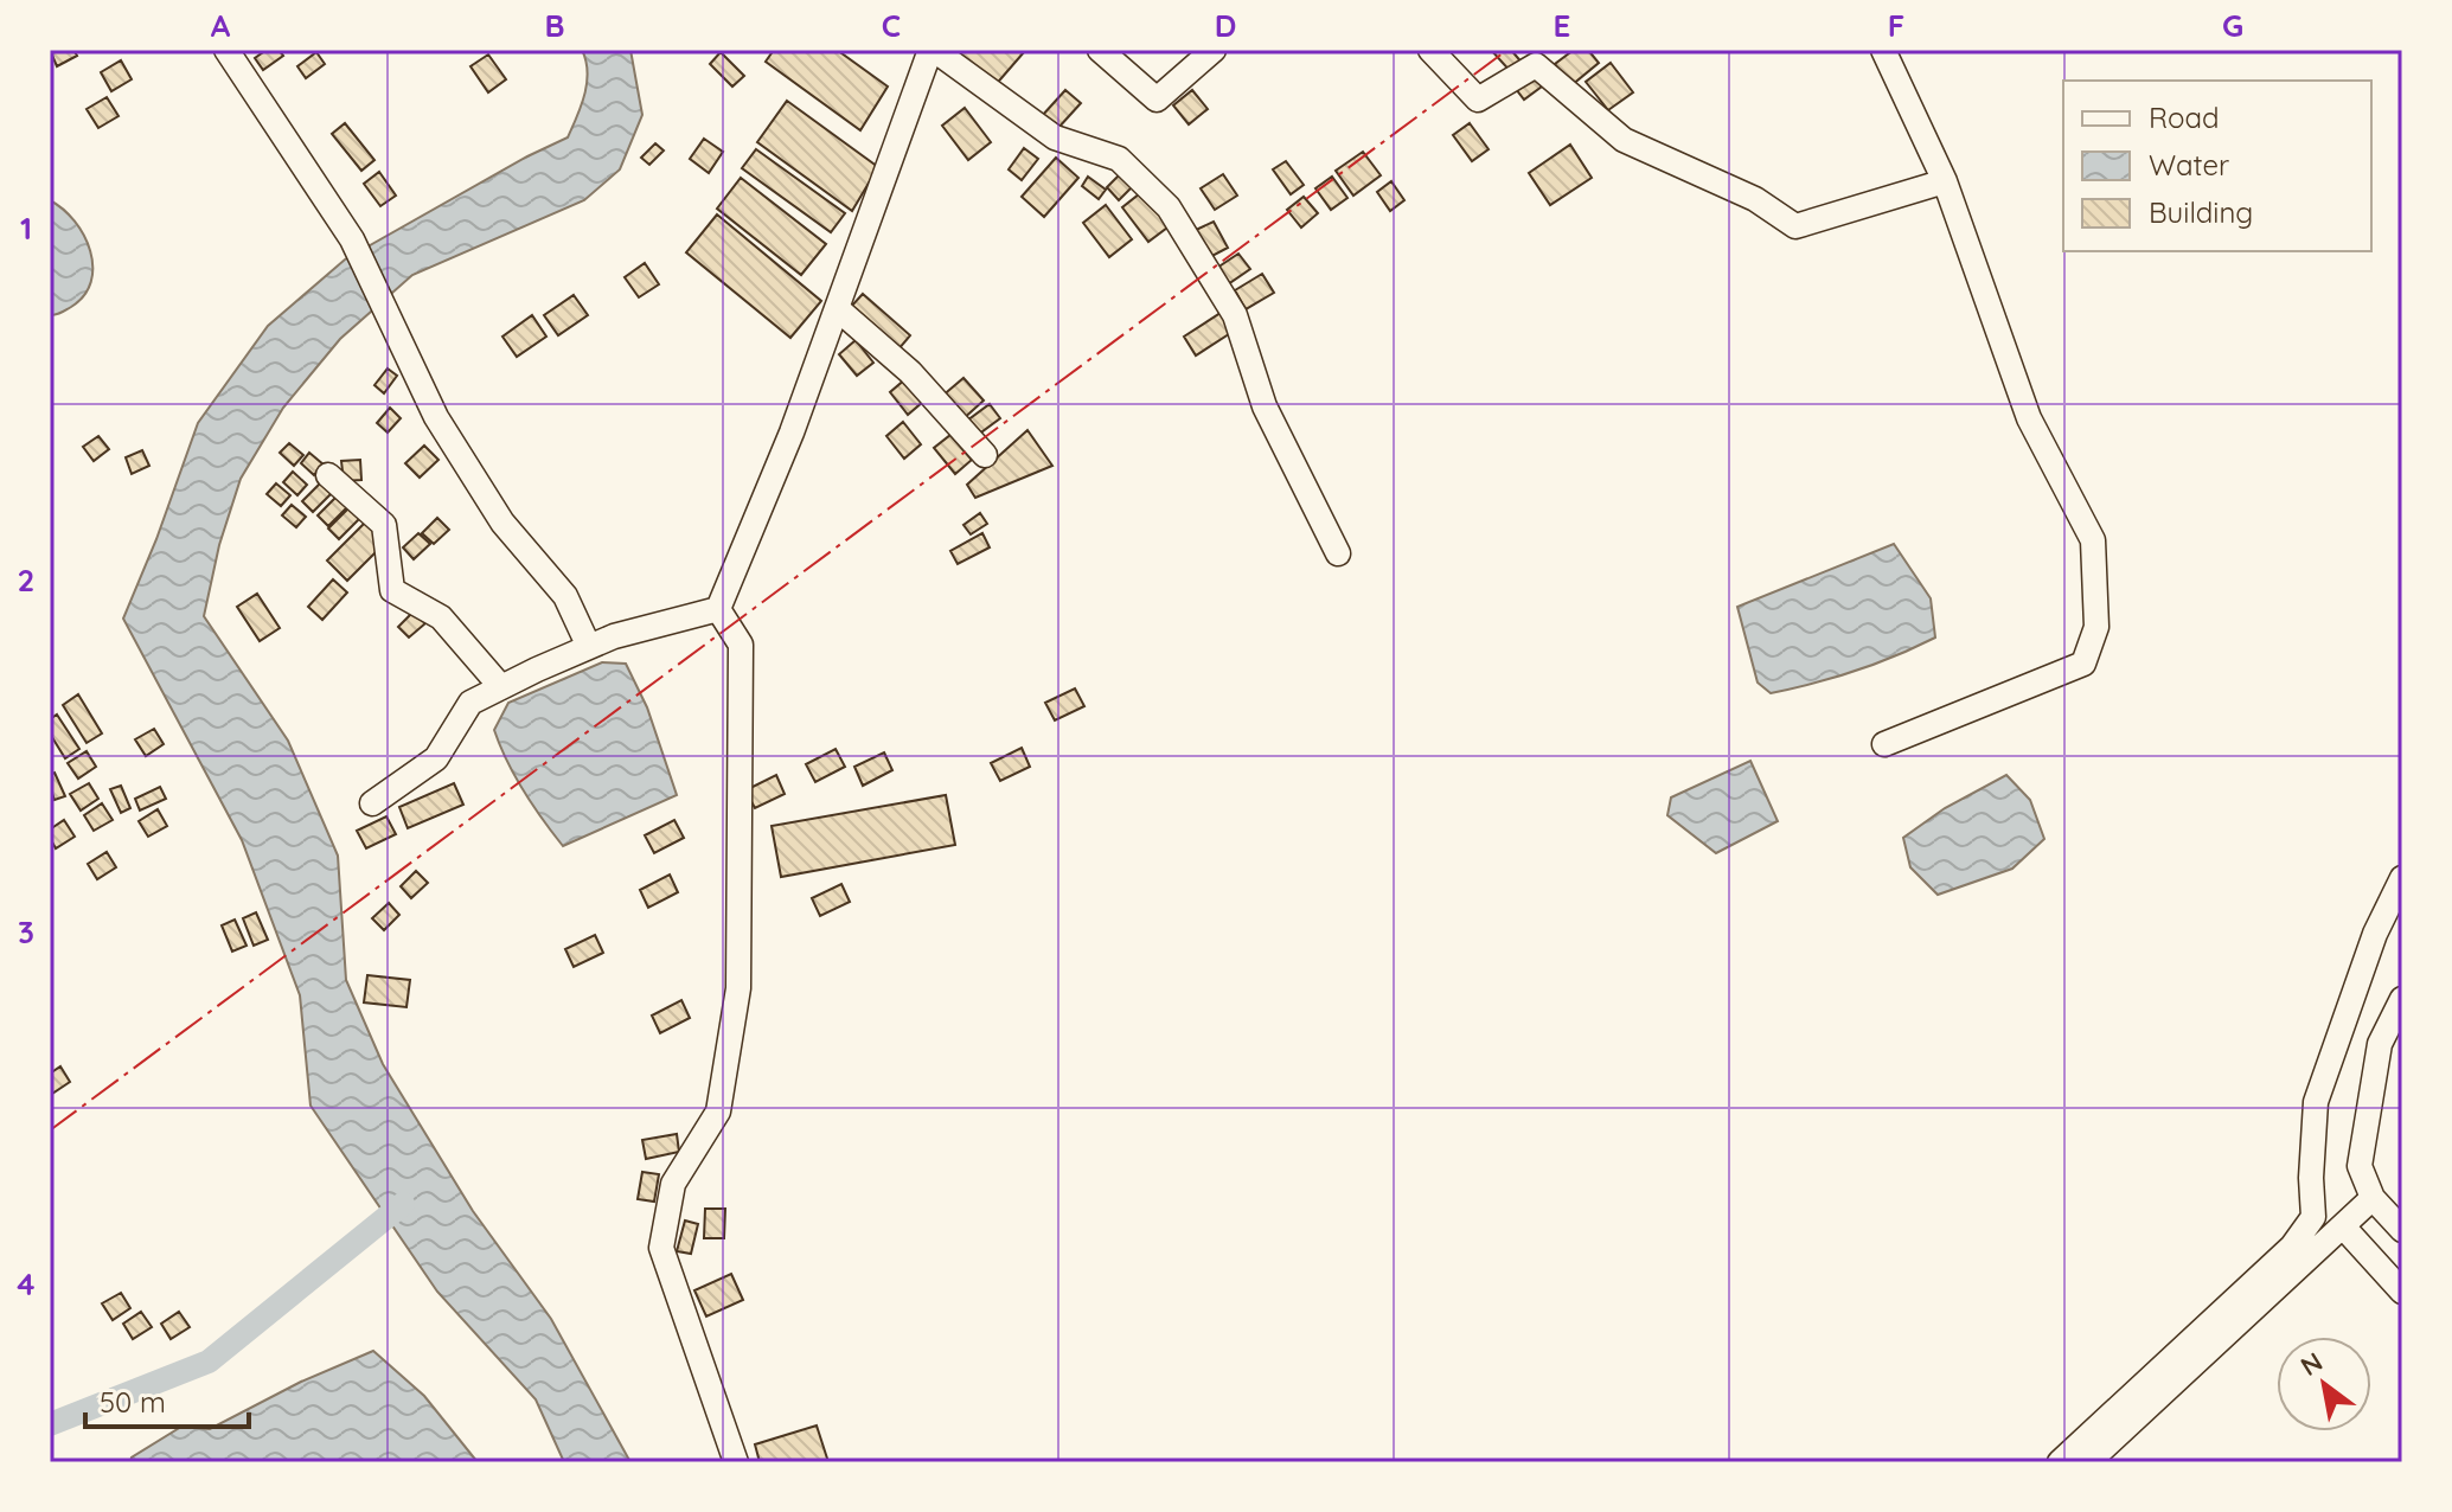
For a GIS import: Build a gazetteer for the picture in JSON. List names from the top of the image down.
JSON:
{
  "legend": ["Road", "Water", "Building"],
  "scale_bar": "50 m",
  "north": "top left",
  "grid": {
    "columns": [
      "A",
      "B",
      "C",
      "D",
      "E",
      "F",
      "G"
    ],
    "rows": [
      "1",
      "2",
      "3",
      "4"
    ]
  }
}
